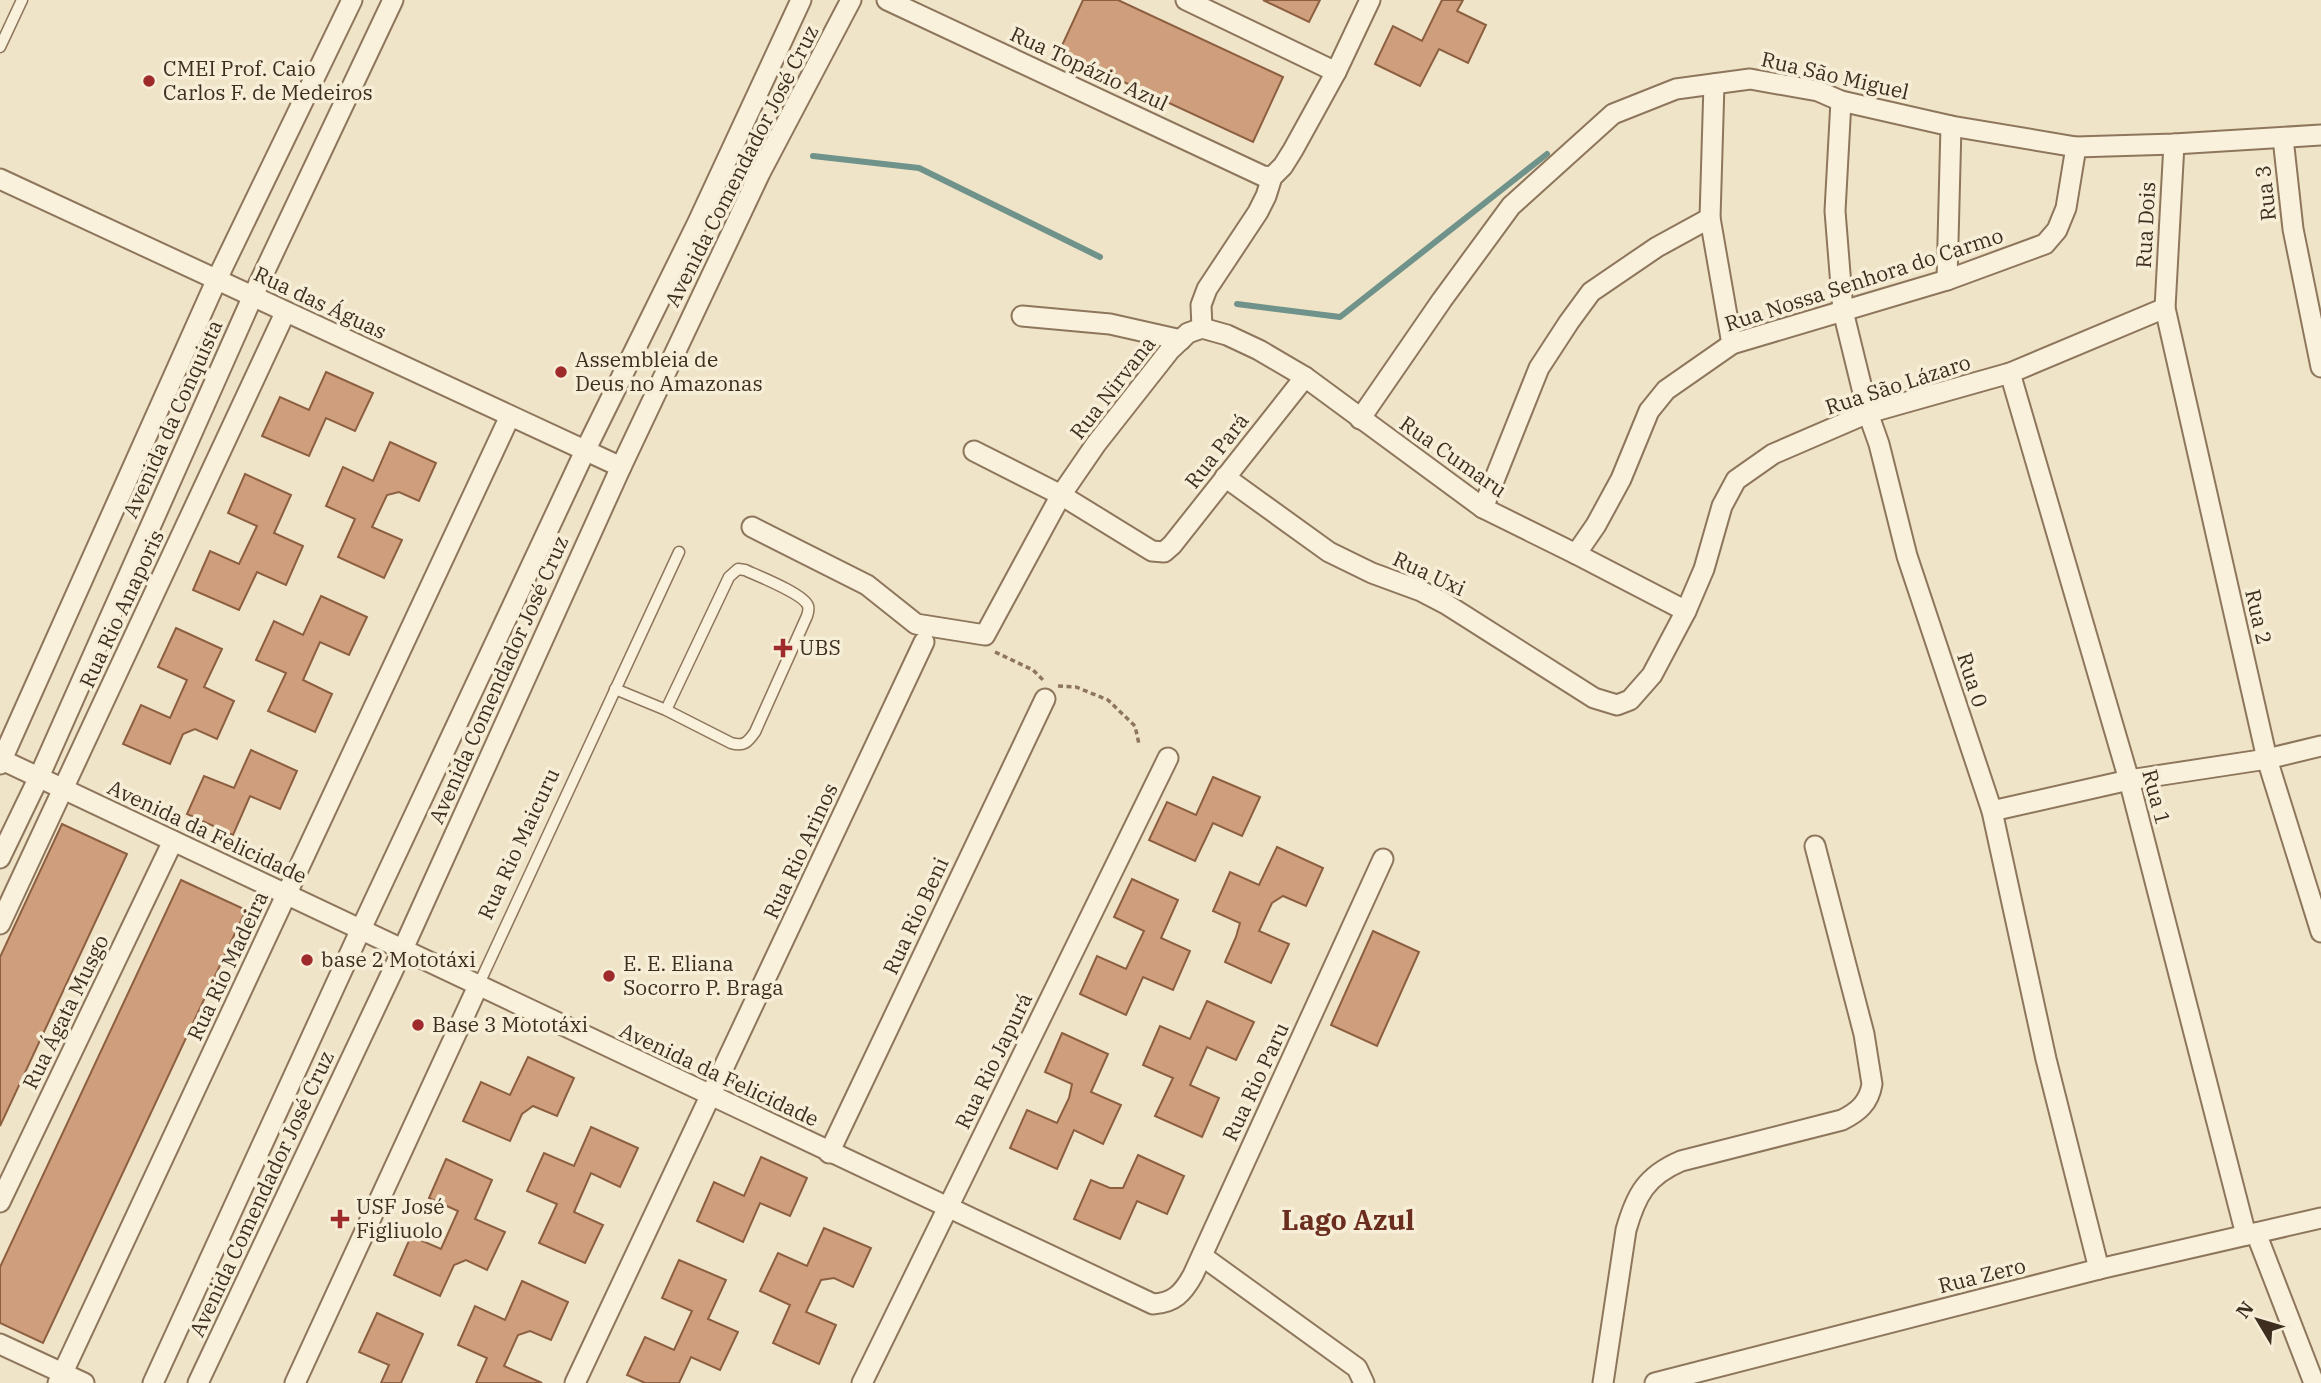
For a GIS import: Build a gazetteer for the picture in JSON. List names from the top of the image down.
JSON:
{
  "streets": {
    "street": [
      "Rua Topázio Azul",
      "Rua São Miguel",
      "Avenida Comendador José Cruz",
      "Rua 3",
      "Rua Dois",
      "Rua Nossa Senhora do Carmo",
      "Rua das Águas",
      "Rua São Lázaro",
      "Rua Nirvana",
      "Avenida da Conquista",
      "Rua Pará",
      "Rua Cumaru",
      "Rua Uxi",
      "Rua Rio Anaporis",
      "Rua 2",
      "Rua 0",
      "Rua 1",
      "Avenida da Felicidade",
      "Rua Rio Maicuru",
      "Rua Rio Arinos",
      "Rua Rio Beni",
      "Rua Rio Madeira",
      "Rua Ágata Musgo",
      "Rua Rio Japurá",
      "Rua Rio Paru",
      "Rua Zero"
    ]
  },
  "crossings": [
    ["Rua São Miguel", "Rua 3"],
    ["Rua São Miguel", "Rua Dois"],
    ["Rua São Miguel", "Rua Nossa Senhora do Carmo"],
    ["Rua São Miguel", "Rua Cumaru"],
    ["Rua São Miguel", "Rua 0"],
    ["Avenida Comendador José Cruz", "Rua das Águas"],
    ["Avenida Comendador José Cruz", "Avenida da Felicidade"],
    ["Rua Dois", "Rua São Lázaro"],
    ["Rua Dois", "Rua 2"],
    ["Rua Nossa Senhora do Carmo", "Rua Cumaru"],
    ["Rua Nossa Senhora do Carmo", "Rua 0"],
    ["Rua das Águas", "Avenida da Conquista"],
    ["Rua das Águas", "Rua Rio Anaporis"],
    ["Rua das Águas", "Rua Rio Madeira"],
    ["Rua São Lázaro", "Rua Cumaru"],
    ["Rua São Lázaro", "Rua Uxi"],
    ["Rua São Lázaro", "Rua 2"],
    ["Rua São Lázaro", "Rua 0"],
    ["Rua São Lázaro", "Rua 1"],
    ["Rua Nirvana", "Rua Pará"],
    ["Rua Nirvana", "Rua Cumaru"],
    ["Avenida da Conquista", "Avenida da Felicidade"],
    ["Rua Pará", "Rua Cumaru"],
    ["Rua Pará", "Rua Uxi"],
    ["Rua Rio Anaporis", "Avenida da Felicidade"],
    ["Rua 0", "Rua Zero"],
    ["Rua 1", "Rua Zero"],
    ["Avenida da Felicidade", "Rua Rio Maicuru"],
    ["Avenida da Felicidade", "Rua Rio Arinos"],
    ["Avenida da Felicidade", "Rua Rio Beni"],
    ["Avenida da Felicidade", "Rua Rio Madeira"],
    ["Avenida da Felicidade", "Rua Ágata Musgo"],
    ["Avenida da Felicidade", "Rua Rio Japurá"],
    ["Avenida da Felicidade", "Rua Rio Paru"]
  ],
  "districts": ["Lago Azul"],
  "places": {
    "other": [
      "CMEI Prof. Caio Carlos F. de Medeiros",
      "Assembleia de Deus no Amazonas",
      "base 2 Mototáxi",
      "E. E. Eliana Socorro P. Braga",
      "Base 3 Mototáxi"
    ],
    "health": ["UBS", "USF José Figliuolo"]
  },
  "north": "top left"
}
